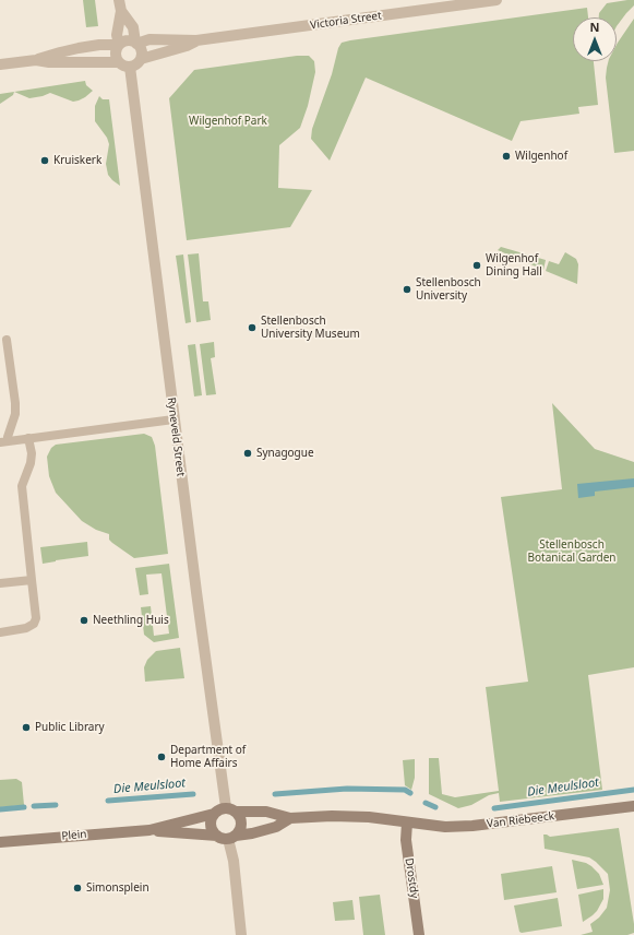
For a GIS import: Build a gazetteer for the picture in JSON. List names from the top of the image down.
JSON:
{
  "streets": {
    "street": [
      "Victoria Street",
      "Ryneveld Street",
      "Van Riebeeck",
      "Plein",
      "Drostdy"
    ]
  },
  "crossings": [
    ["Victoria Street", "Ryneveld Street"],
    ["Ryneveld Street", "Plein"],
    ["Van Riebeeck", "Drostdy"]
  ],
  "water": ["Die Meulsloot"],
  "parks": ["Wilgenhof Park", "Stellenbosch Botanical Garden"],
  "places": [
    "Wilgenhof",
    "Kruiskerk",
    "Wilgenhof Dining Hall",
    "Stellenbosch University",
    "Stellenbosch University Museum",
    "Synagogue",
    "Neethling Huis",
    "Public Library",
    "Department of Home Affairs",
    "Simonsplein"
  ],
  "north": "top"
}
